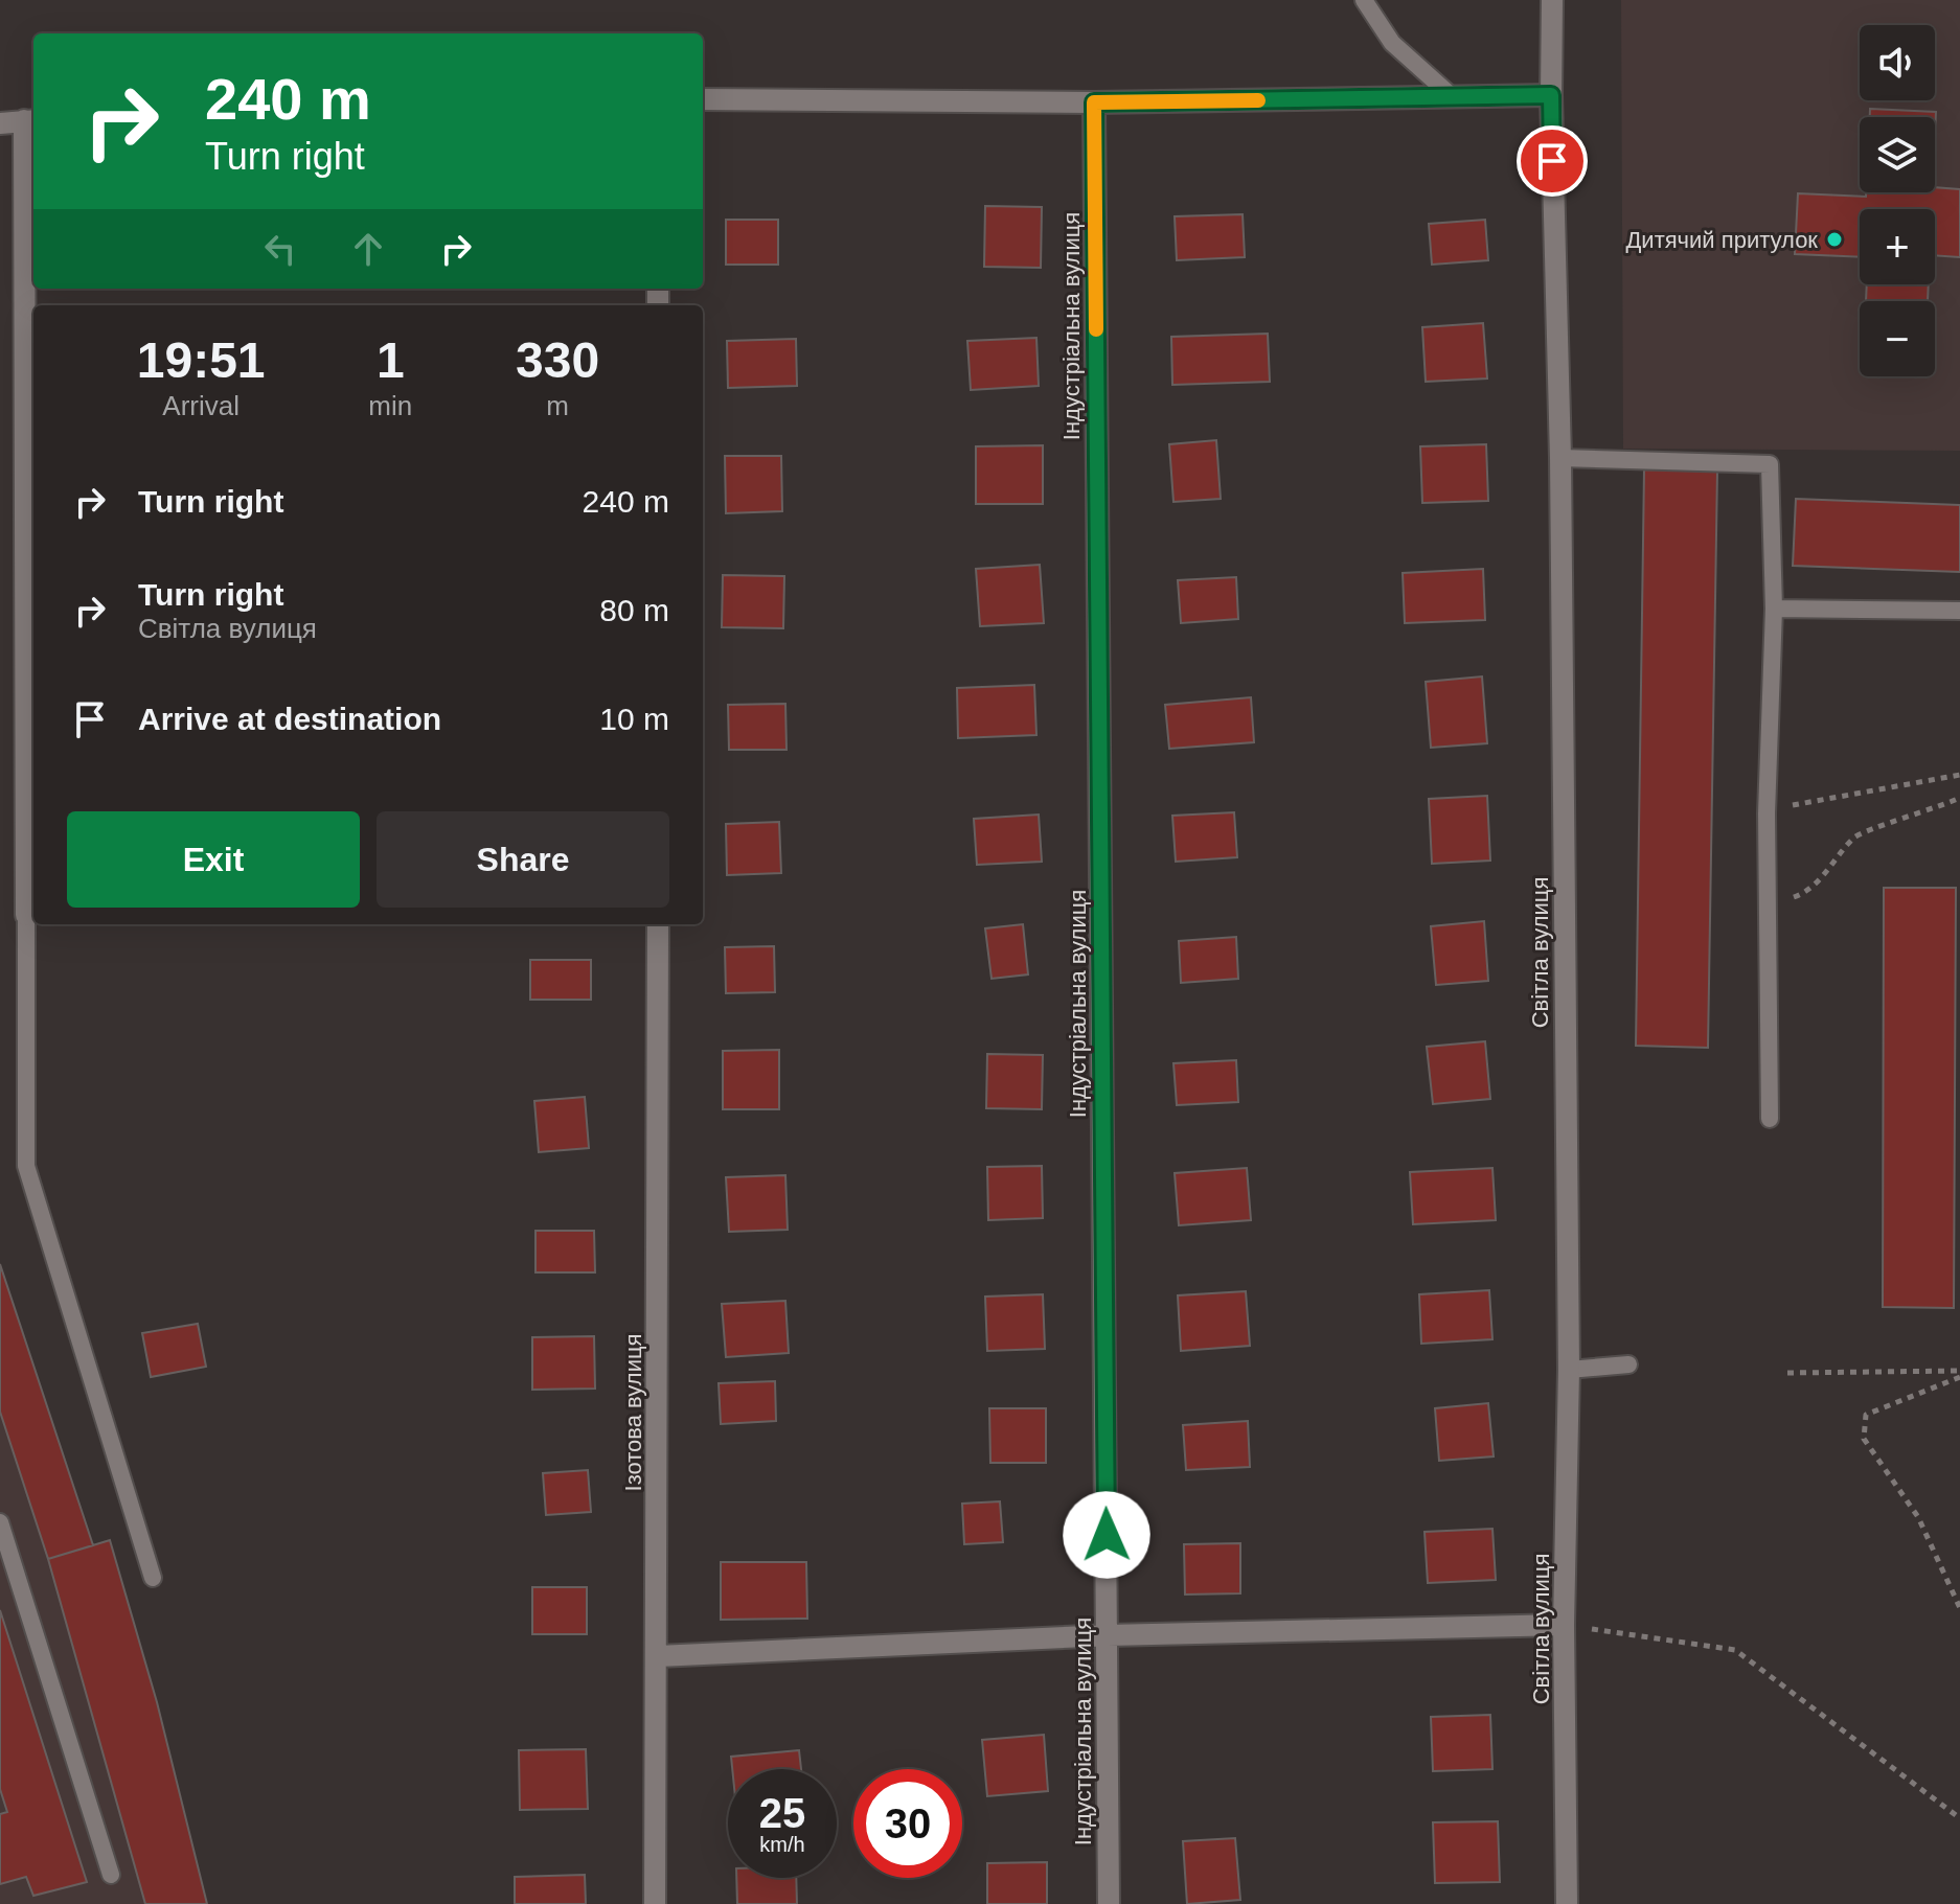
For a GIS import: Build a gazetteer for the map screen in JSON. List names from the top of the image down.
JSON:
{
  "streets": {
    "street": ["Індустріальна вулиця", "Світла вулиця", "Ізотова вулиця"]
  },
  "places": ["Дитячий притулок"],
  "page": {
    "map_buttons": ["+", "−"],
    "turn": ["240 m", "Turn right"],
    "eta": [
      "19:51",
      "Arrival",
      "1",
      "min",
      "330",
      "m"
    ],
    "list": [
      {
        "name": "Turn right",
        "value": "240 m"
      },
      {
        "name": "Turn right",
        "note": "Світла вулиця",
        "value": "80 m"
      },
      {
        "name": "Arrive at destination",
        "value": "10 m"
      }
    ],
    "buttons": ["Exit", "Share"],
    "speed": "25 km/h",
    "limit": "30"
  }
}
